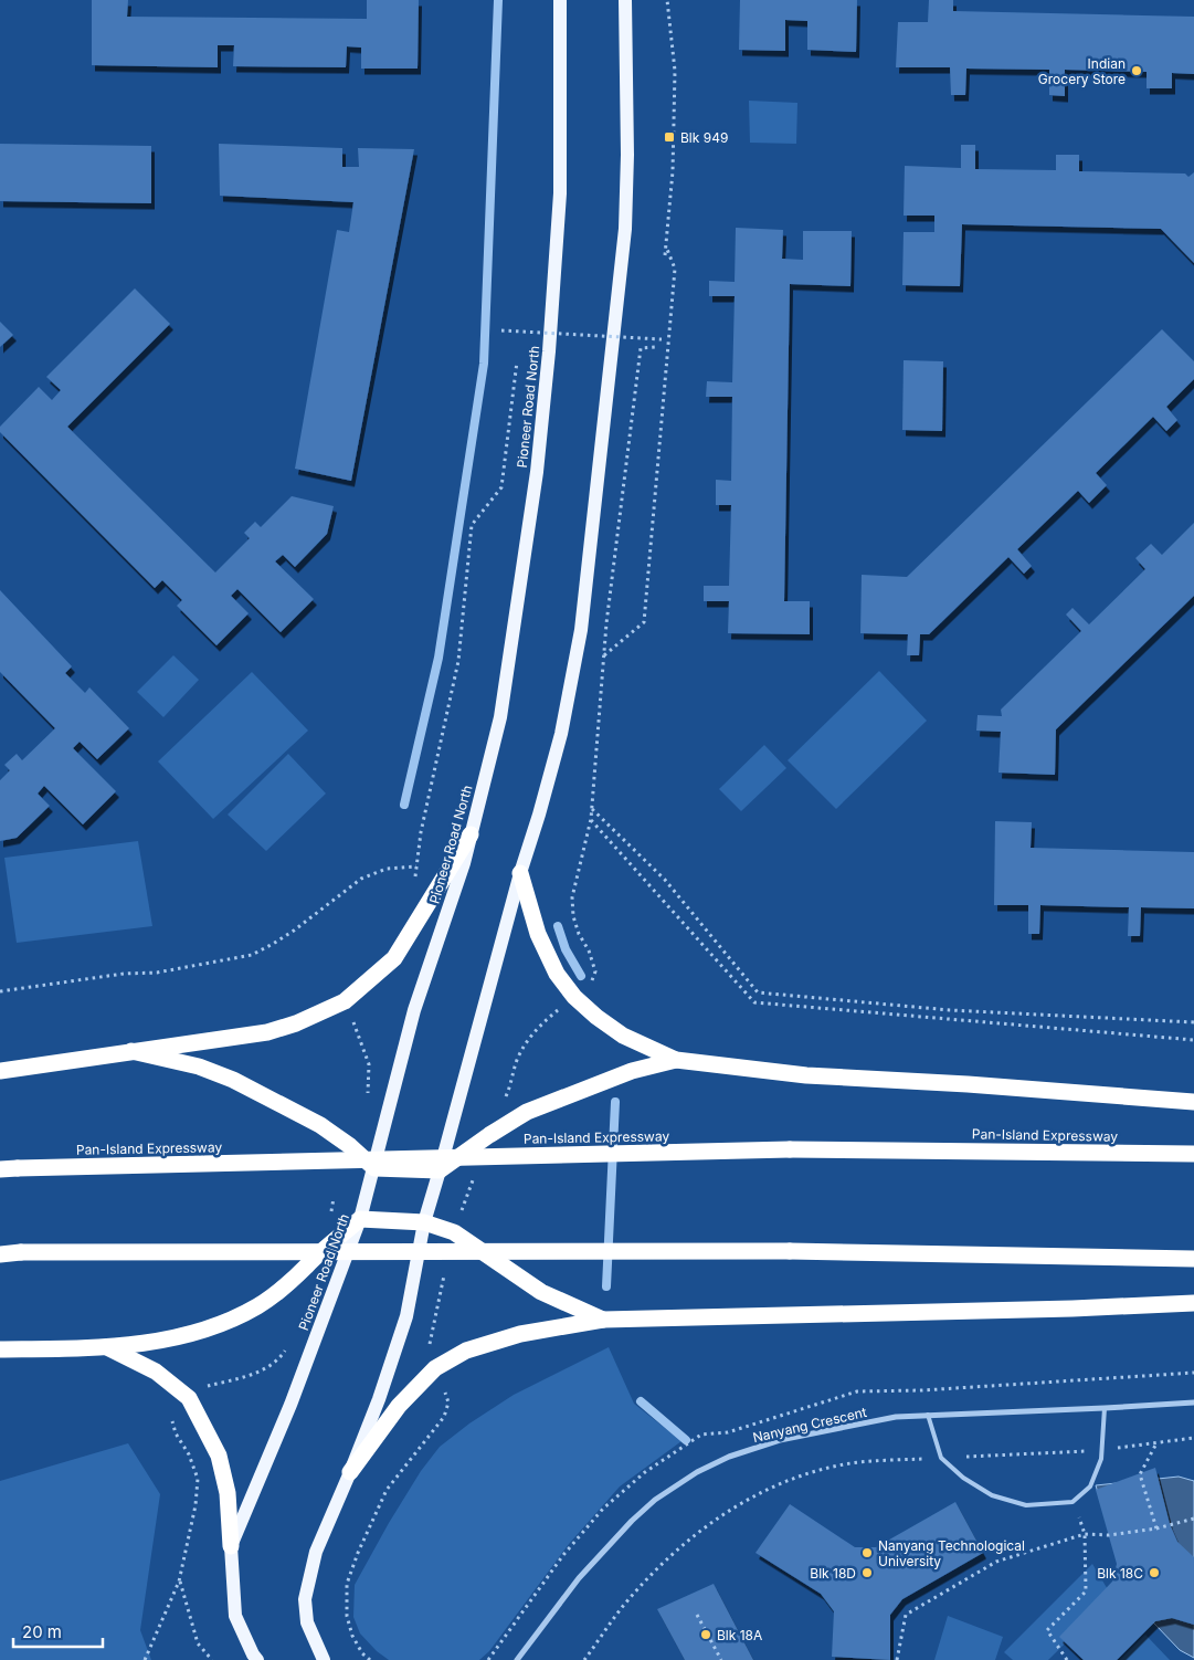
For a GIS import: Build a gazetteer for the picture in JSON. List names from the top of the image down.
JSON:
{
  "streets": {
    "highway": ["Pan-Island Expressway"],
    "main road": ["Pioneer Road North"],
    "street": ["Nanyang Crescent"]
  },
  "places": {
    "other": [
      "Indian Grocery Store",
      "Nanyang Technological University",
      "Blk 18D",
      "Blk 18C",
      "Blk 18A"
    ],
    "transit": ["Blk 949"]
  },
  "scale_bar": "20 m"
}
